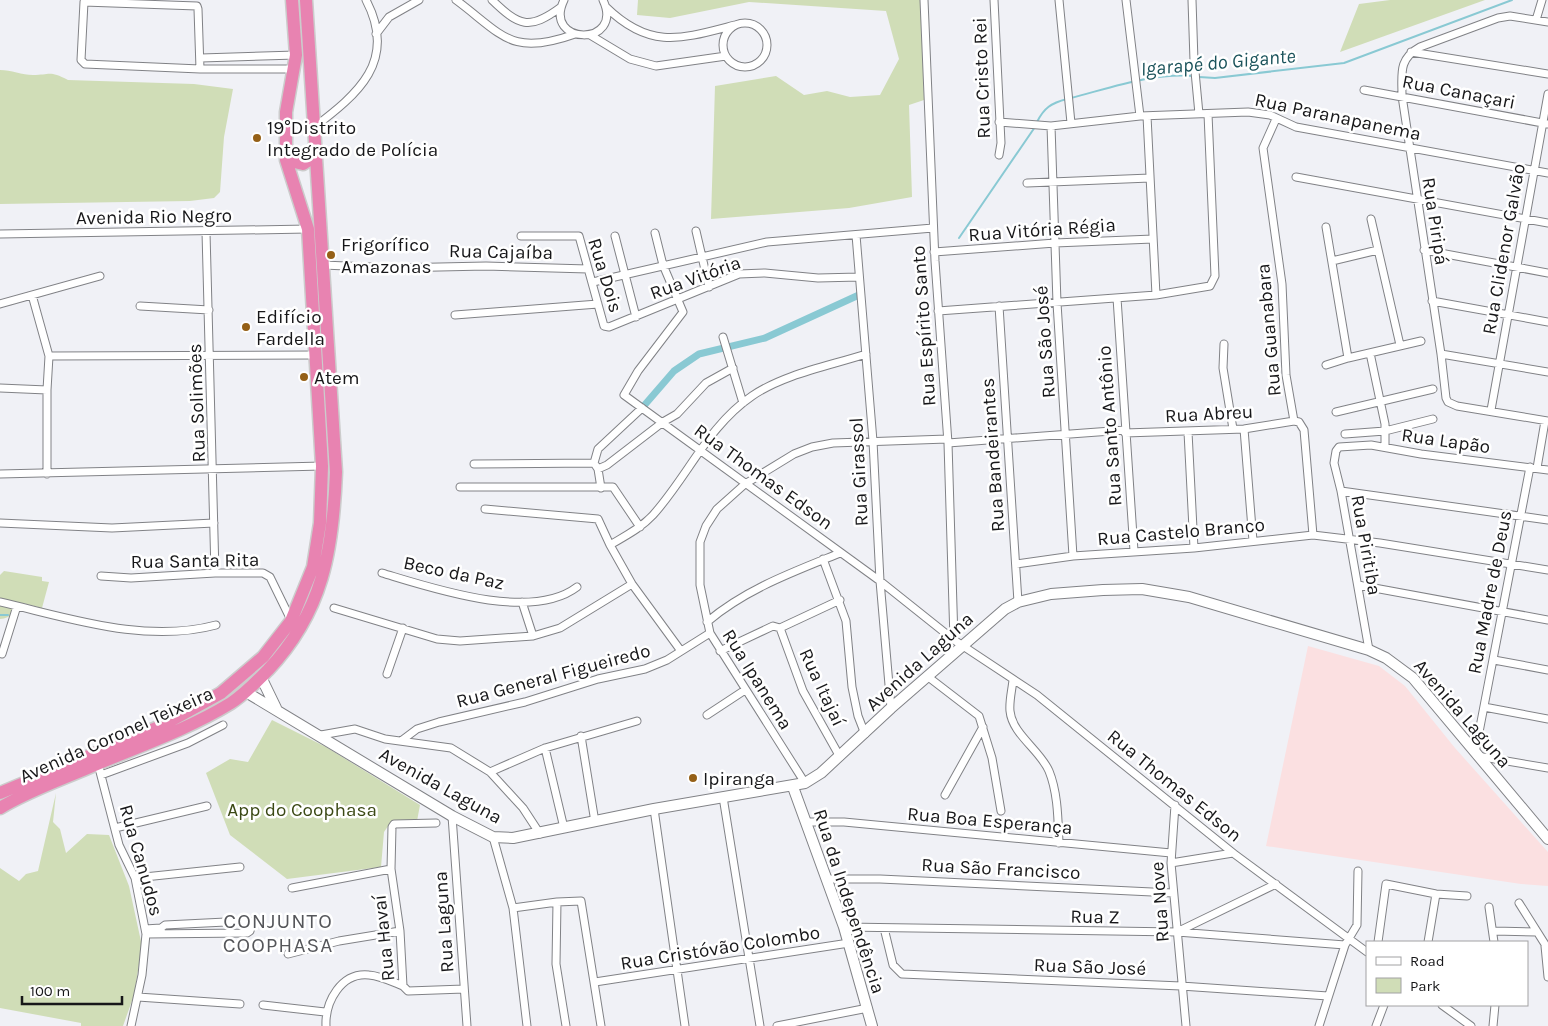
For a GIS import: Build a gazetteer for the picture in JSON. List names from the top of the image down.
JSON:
{
  "streets": {
    "highway": ["Avenida Coronel Teixeira"],
    "main road": ["Avenida Laguna", "Rua da Independência"],
    "street": [
      "Rua Cristo Rei",
      "Rua Canaçari",
      "Rua Paranapanema",
      "Avenida Rio Negro",
      "Rua Piripá",
      "Rua Vitória Régia",
      "Rua Clidenor Galvão",
      "Rua Cajaíba",
      "Rua Dois",
      "Rua Vitória",
      "Rua Espírito Santo",
      "Rua Guanabara",
      "Rua São José",
      "Rua Solimões",
      "Rua Abreu",
      "Rua Santo Antônio",
      "Rua Lapão",
      "Rua Bandeirantes",
      "Rua Girassol",
      "Rua Thomas Edson",
      "Rua Castelo Branco",
      "Rua Piritiba",
      "Rua Santa Rita",
      "Beco da Paz",
      "Rua Madre de Deus",
      "Rua General Figueiredo",
      "Rua Ipanema",
      "Rua Itajaí",
      "Rua Boa Esperança",
      "Rua Canudos",
      "Rua São Francisco",
      "Rua Nove",
      "Rua Z",
      "Rua Laguna",
      "Rua Havaí",
      "Rua Cristóvão Colombo"
    ]
  },
  "crossings": [
    ["Rua Cristo Rei", "Rua Paranapanema"],
    ["Rua Canaçari", "Rua Piripá"],
    ["Rua Canaçari", "Rua Clidenor Galvão"],
    ["Rua Paranapanema", "Rua Piripá"],
    ["Rua Paranapanema", "Rua Clidenor Galvão"],
    ["Rua Paranapanema", "Rua Guanabara"],
    ["Rua Paranapanema", "Rua São José"],
    ["Avenida Rio Negro", "Rua Solimões"],
    ["Avenida Rio Negro", "Avenida Coronel Teixeira"],
    ["Rua Piripá", "Rua Clidenor Galvão"],
    ["Rua Vitória Régia", "Rua Espírito Santo"],
    ["Rua Vitória Régia", "Rua São José"],
    ["Rua Cajaíba", "Rua Dois"],
    ["Rua Cajaíba", "Avenida Coronel Teixeira"],
    ["Rua Dois", "Rua Vitória"],
    ["Rua Vitória", "Rua Girassol"],
    ["Rua Vitória", "Rua Thomas Edson"],
    ["Rua Espírito Santo", "Rua Abreu"],
    ["Rua Espírito Santo", "Rua Thomas Edson"],
    ["Rua Espírito Santo", "Avenida Laguna"],
    ["Rua Espírito Santo", "Rua Ipanema"],
    ["Rua Guanabara", "Rua Abreu"],
    ["Rua Guanabara", "Rua Castelo Branco"],
    ["Rua São José", "Rua Abreu"],
    ["Rua São José", "Rua Castelo Branco"],
    ["Rua São José", "Rua Nove"],
    ["Rua São José", "Rua Z"],
    ["Rua Solimões", "Rua Santa Rita"],
    ["Rua Abreu", "Rua Santo Antônio"],
    ["Rua Abreu", "Rua Bandeirantes"],
    ["Rua Abreu", "Rua Ipanema"],
    ["Rua Santo Antônio", "Rua Castelo Branco"],
    ["Rua Lapão", "Rua Piritiba"],
    ["Rua Lapão", "Rua Madre de Deus"],
    ["Rua Bandeirantes", "Rua Castelo Branco"],
    ["Rua Bandeirantes", "Avenida Laguna"],
    ["Rua Girassol", "Rua Thomas Edson"],
    ["Rua Girassol", "Avenida Laguna"],
    ["Rua Girassol", "Rua Ipanema"],
    ["Rua Thomas Edson", "Avenida Laguna"],
    ["Rua Thomas Edson", "Rua Ipanema"],
    ["Rua Thomas Edson", "Rua Nove"],
    ["Rua Thomas Edson", "Rua Z"],
    ["Rua Castelo Branco", "Rua Piritiba"],
    ["Rua Castelo Branco", "Rua Madre de Deus"],
    ["Rua Piritiba", "Avenida Laguna"],
    ["Rua Santa Rita", "Avenida Coronel Teixeira"],
    ["Rua Madre de Deus", "Avenida Laguna"],
    ["Avenida Laguna", "Rua Ipanema"],
    ["Avenida Laguna", "Rua Itajaí"],
    ["Avenida Laguna", "Avenida Coronel Teixeira"],
    ["Avenida Laguna", "Rua da Independência"],
    ["Avenida Laguna", "Rua Laguna"],
    ["Rua General Figueiredo", "Rua Ipanema"],
    ["Avenida Coronel Teixeira", "Rua Canudos"],
    ["Rua Boa Esperança", "Rua da Independência"],
    ["Rua Boa Esperança", "Rua Nove"],
    ["Rua São Francisco", "Rua da Independência"],
    ["Rua São Francisco", "Rua Nove"],
    ["Rua da Independência", "Rua Z"],
    ["Rua da Independência", "Rua Cristóvão Colombo"],
    ["Rua Nove", "Rua Z"],
    ["Rua Laguna", "Rua Havaí"]
  ],
  "districts": ["CONJUNTO COOPHASA"],
  "water": ["Igarapé do Gigante"],
  "parks": ["App do Coophasa"],
  "places": [
    "19°Distrito Integrado de Polícia",
    "Frigorífico Amazonas",
    "Edifício Fardella",
    "Atem",
    "Ipiranga"
  ],
  "legend": ["Road", "Park"],
  "scale_bar": "100 m"
}
